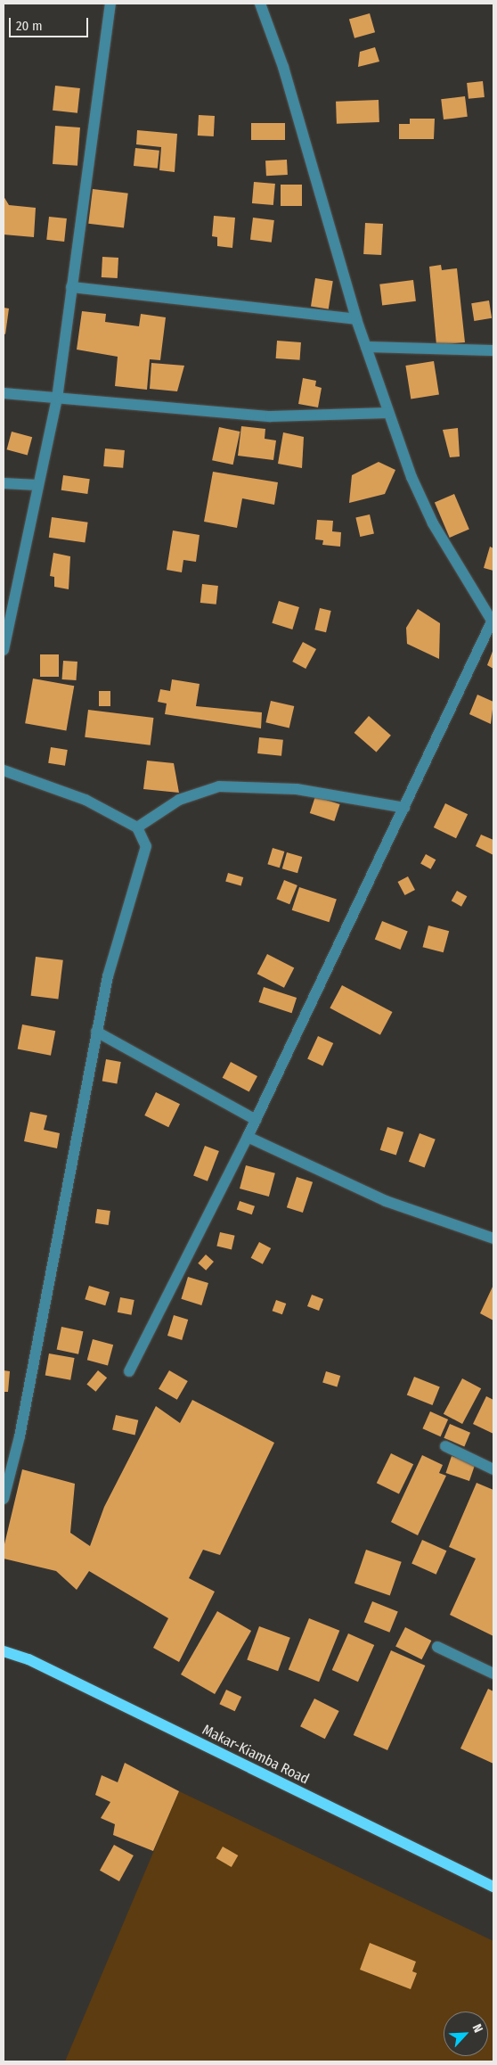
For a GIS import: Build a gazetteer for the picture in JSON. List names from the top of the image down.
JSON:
{
  "streets": {
    "main road": ["Makar-Kiamba Road"]
  },
  "scale_bar": "20 m",
  "north": "top right"
}
